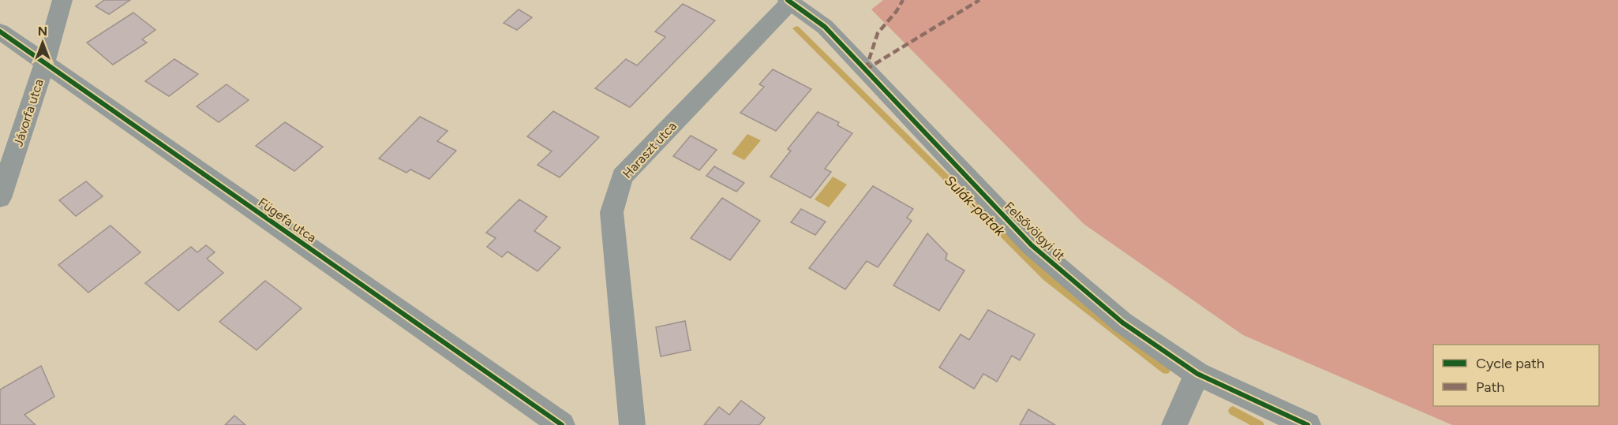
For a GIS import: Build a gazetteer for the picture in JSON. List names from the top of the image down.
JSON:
{
  "streets": {
    "street": [
      "Jávorfa utca",
      "Haraszt utca",
      "Fügefa utca",
      "Felsővölgyi út"
    ]
  },
  "crossings": [
    ["Jávorfa utca", "Fügefa utca"],
    ["Haraszt utca", "Felsővölgyi út"]
  ],
  "water": ["Sulák-patak"],
  "legend": ["Cycle path", "Path"],
  "north": "top"
}
